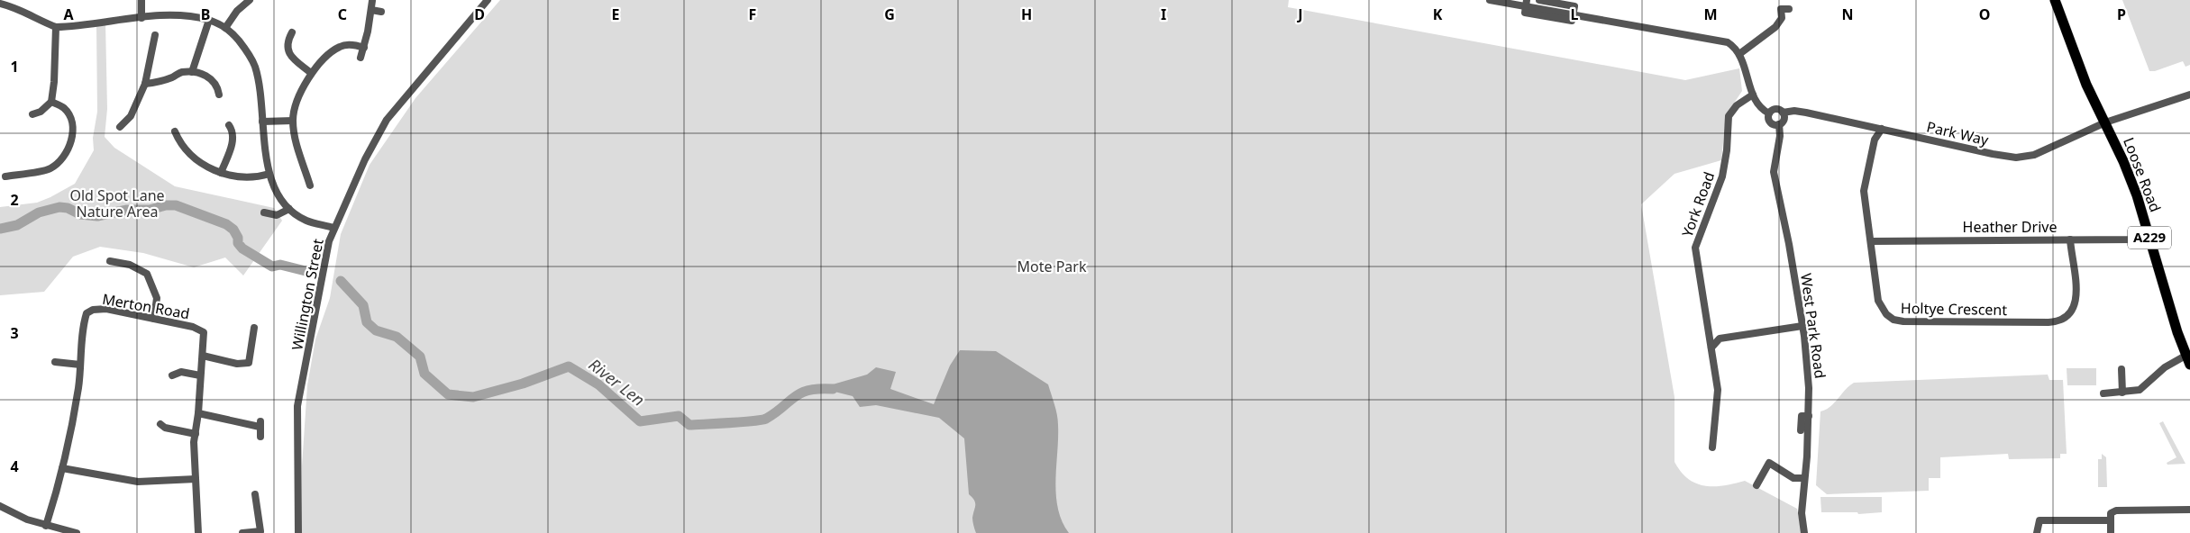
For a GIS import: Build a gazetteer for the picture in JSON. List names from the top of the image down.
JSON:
{
  "streets": {
    "highway": ["Loose Road", "A229"],
    "street": [
      "Park Way",
      "York Road",
      "Heather Drive",
      "Willington Street",
      "Merton Road",
      "Holtye Crescent",
      "West Park Road"
    ]
  },
  "crossings": [
    ["Park Way", "Loose Road"],
    ["Park Way", "Holtye Crescent"],
    ["Park Way", "West Park Road"],
    ["Loose Road", "Heather Drive"],
    ["Heather Drive", "Holtye Crescent"]
  ],
  "water": ["River Len"],
  "parks": ["Old Spot Lane Nature Area", "Mote Park"],
  "grid": {
    "columns": [
      "A",
      "B",
      "C",
      "D",
      "E",
      "F",
      "G",
      "H",
      "I",
      "J",
      "K",
      "L",
      "M",
      "N",
      "O",
      "P"
    ],
    "rows": [
      "1",
      "2",
      "3",
      "4"
    ]
  }
}
